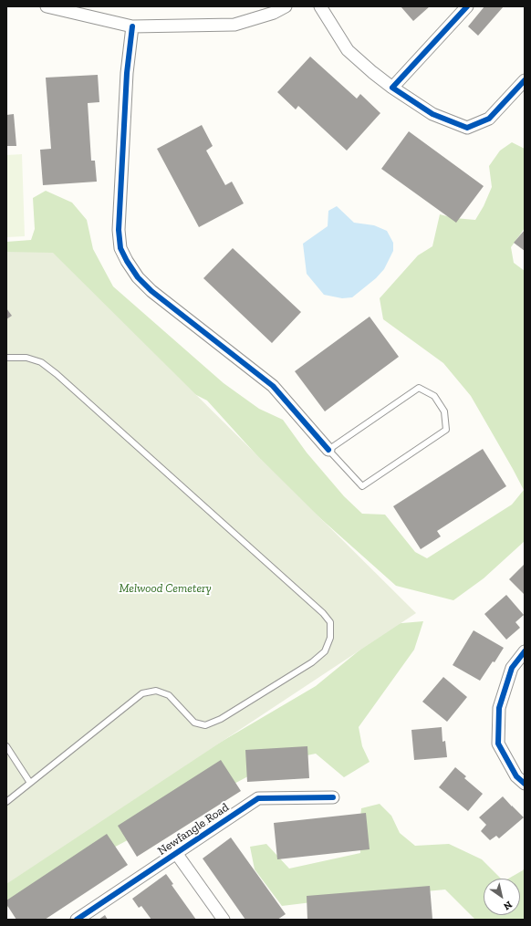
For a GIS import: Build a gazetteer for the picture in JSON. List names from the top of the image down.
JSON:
{
  "streets": {
    "street": ["Newfangle Road"]
  },
  "parks": ["Melwood Cemetery"],
  "north": "bottom right"
}
